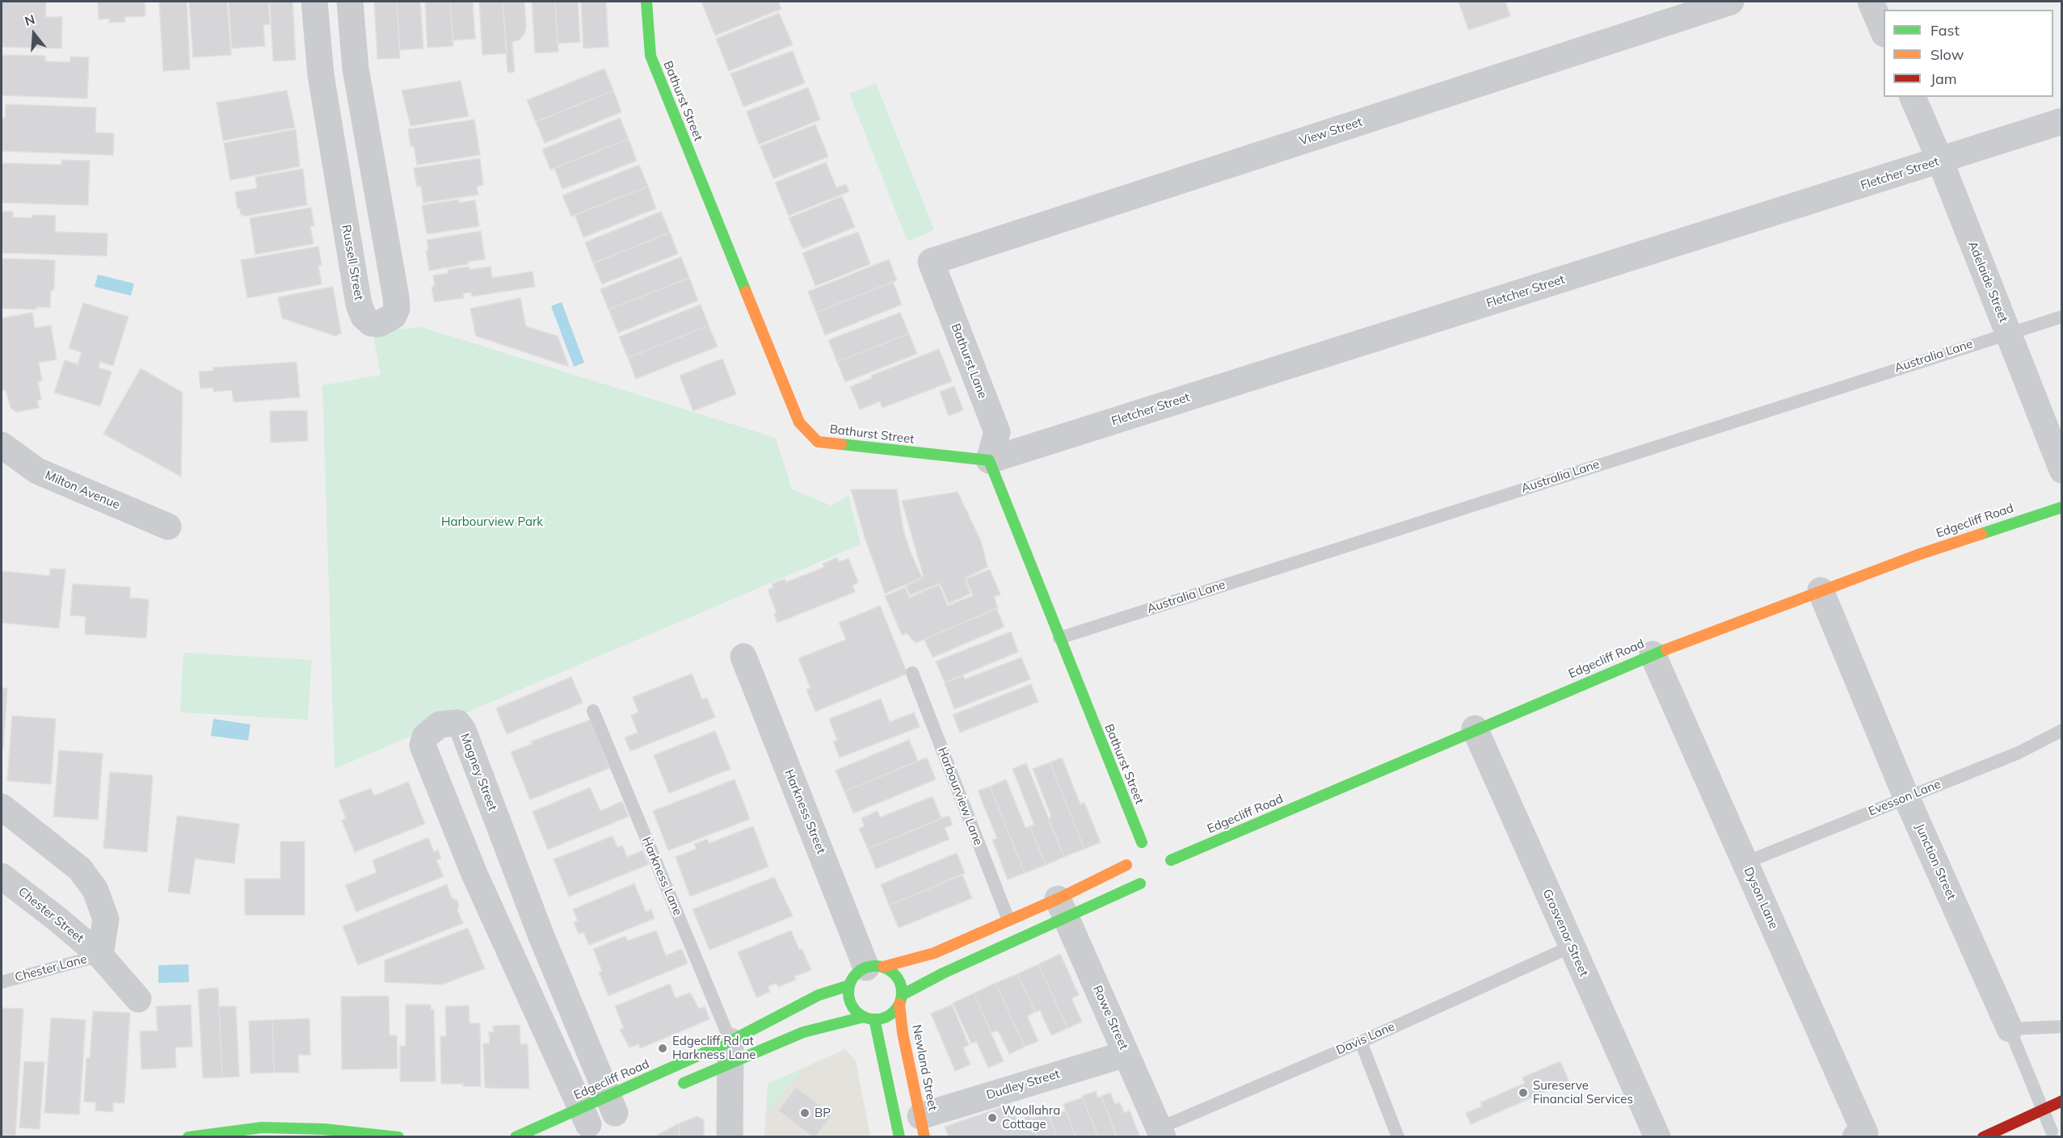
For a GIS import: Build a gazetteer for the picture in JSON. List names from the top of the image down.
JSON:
{
  "streets": {
    "street": [
      "Bathurst Street",
      "View Street",
      "Fletcher Street",
      "Russell Street",
      "Adelaide Street",
      "Bathurst Lane",
      "Milton Avenue",
      "Edgecliff Road",
      "Magney Street",
      "Harkness Street",
      "Junction Street",
      "Dyson Lane",
      "Chester Street",
      "Grosvenor Street",
      "Rowe Street",
      "Newland Street",
      "Dudley Street"
    ],
    "lane": [
      "Australia Lane",
      "Harbourview Lane",
      "Evesson Lane",
      "Harkness Lane",
      "Chester Lane",
      "Davis Lane"
    ]
  },
  "crossings": [
    ["Bathurst Street", "Fletcher Street"],
    ["Bathurst Street", "Australia Lane"],
    ["Bathurst Street", "Bathurst Lane"],
    ["Bathurst Street", "Edgecliff Road"],
    ["View Street", "Bathurst Lane"],
    ["Fletcher Street", "Adelaide Street"],
    ["Fletcher Street", "Bathurst Lane"],
    ["Adelaide Street", "Australia Lane"],
    ["Edgecliff Road", "Magney Street"],
    ["Edgecliff Road", "Harbourview Lane"],
    ["Edgecliff Road", "Harkness Street"],
    ["Edgecliff Road", "Junction Street"],
    ["Edgecliff Road", "Harkness Lane"],
    ["Edgecliff Road", "Dyson Lane"],
    ["Edgecliff Road", "Grosvenor Street"],
    ["Edgecliff Road", "Rowe Street"],
    ["Edgecliff Road", "Newland Street"],
    ["Evesson Lane", "Junction Street"],
    ["Evesson Lane", "Dyson Lane"],
    ["Harkness Street", "Newland Street"],
    ["Chester Street", "Chester Lane"],
    ["Grosvenor Street", "Davis Lane"],
    ["Rowe Street", "Davis Lane"],
    ["Rowe Street", "Dudley Street"],
    ["Newland Street", "Dudley Street"]
  ],
  "parks": ["Harbourview Park"],
  "places": [
    "Edgecliff Rd at Harkness Lane",
    "Sureserve Financial Services",
    "BP",
    "Woollahra Cottage"
  ],
  "legend": ["Fast", "Slow", "Jam"],
  "north": "top"
}
